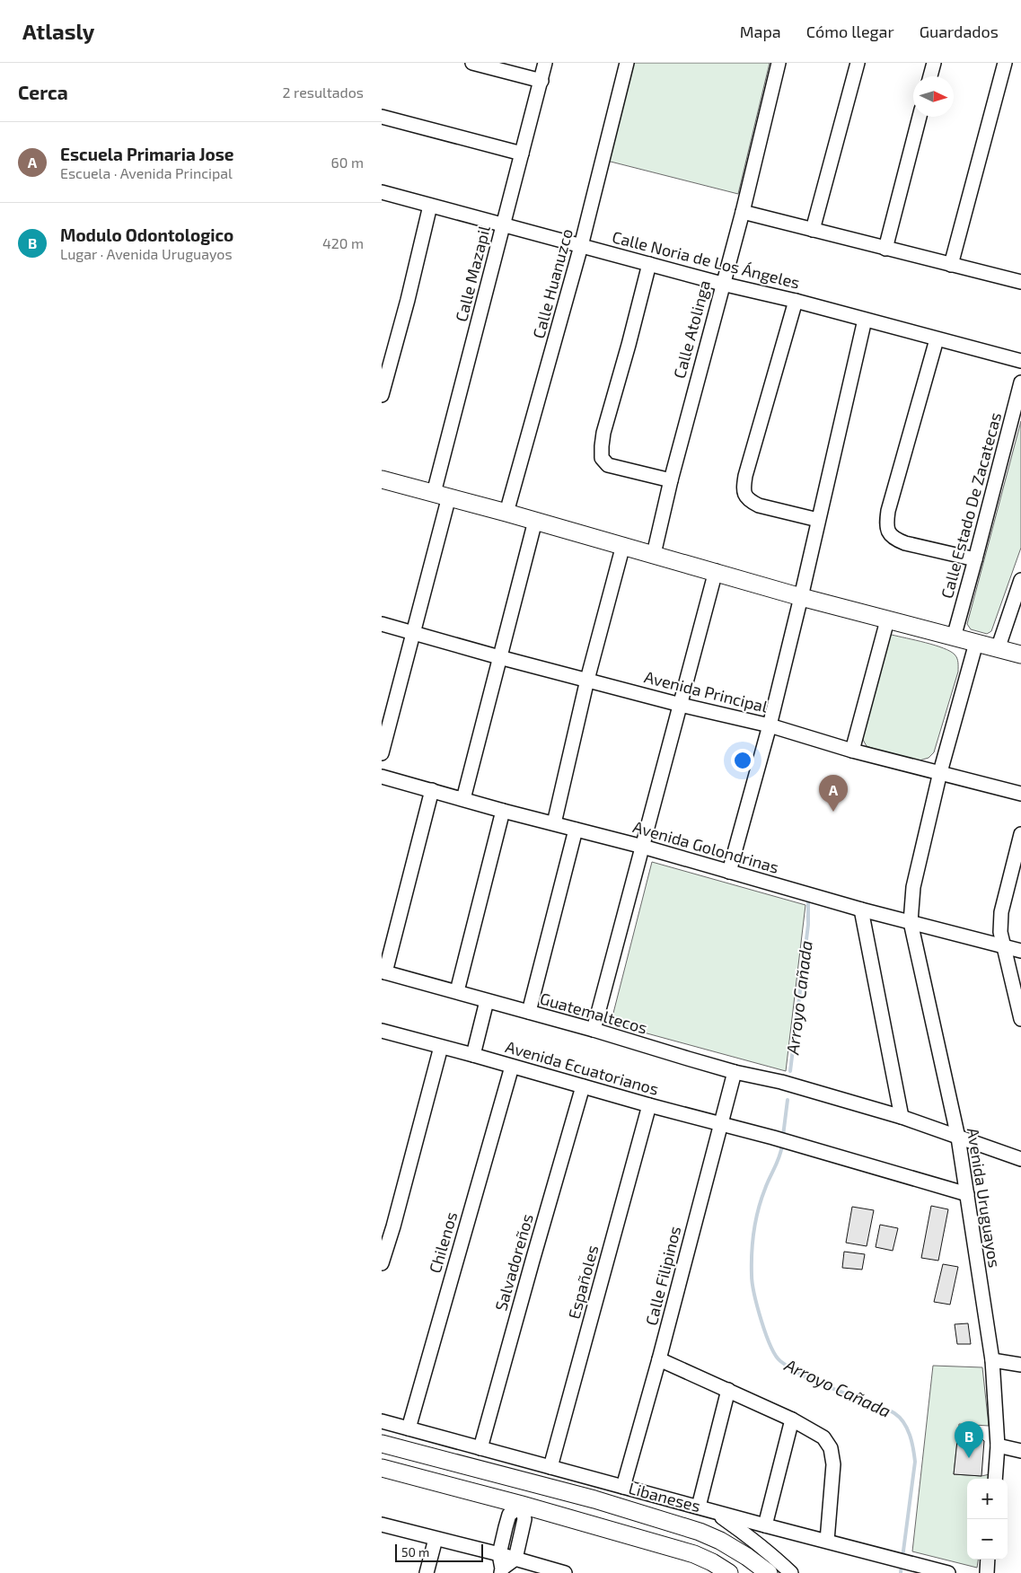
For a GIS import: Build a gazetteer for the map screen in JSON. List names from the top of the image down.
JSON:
{
  "streets": {
    "main road": ["Libaneses"],
    "street": [
      "Calle Noria de Los Ángeles",
      "Calle Mazapil",
      "Calle Huanuzco",
      "Calle Atolinga",
      "Calle Estado De Zacatecas",
      "Avenida Principal",
      "Avenida Golondrinas",
      "Guatemaltecos",
      "Avenida Ecuatorianos",
      "Avenida Uruguayos",
      "Chilenos",
      "Salvadoreños",
      "Calle Filipinos",
      "Españoles"
    ]
  },
  "crossings": [
    ["Calle Noria de Los Ángeles", "Calle Mazapil"],
    ["Calle Noria de Los Ángeles", "Calle Huanuzco"],
    ["Calle Noria de Los Ángeles", "Calle Atolinga"],
    ["Calle Mazapil", "Avenida Principal"],
    ["Avenida Principal", "Avenida Uruguayos"],
    ["Avenida Golondrinas", "Avenida Uruguayos"],
    ["Guatemaltecos", "Avenida Uruguayos"],
    ["Guatemaltecos", "Calle Filipinos"],
    ["Avenida Ecuatorianos", "Avenida Uruguayos"],
    ["Avenida Ecuatorianos", "Chilenos"],
    ["Avenida Ecuatorianos", "Salvadoreños"],
    ["Avenida Ecuatorianos", "Calle Filipinos"],
    ["Avenida Ecuatorianos", "Españoles"],
    ["Chilenos", "Libaneses"],
    ["Salvadoreños", "Libaneses"],
    ["Calle Filipinos", "Libaneses"],
    ["Españoles", "Libaneses"]
  ],
  "water": ["Arroyo Cañada"],
  "scale_bar": "50 m",
  "north": "right",
  "page": {
    "header": "Atlasly",
    "nav": ["Mapa", "Cómo llegar", "Guardados"],
    "heading": ["Cerca", "2 resultados"],
    "list": [
      {
        "mark": "A",
        "name": "Escuela Primaria Jose",
        "note": "Escuela · Avenida Principal",
        "value": "60 m"
      },
      {
        "mark": "B",
        "name": "Modulo Odontologico",
        "note": "Lugar · Avenida Uruguayos",
        "value": "420 m"
      }
    ],
    "pins": ["A", "B"],
    "map_buttons": ["+", "−"],
    "scale": "50 m"
  }
}
